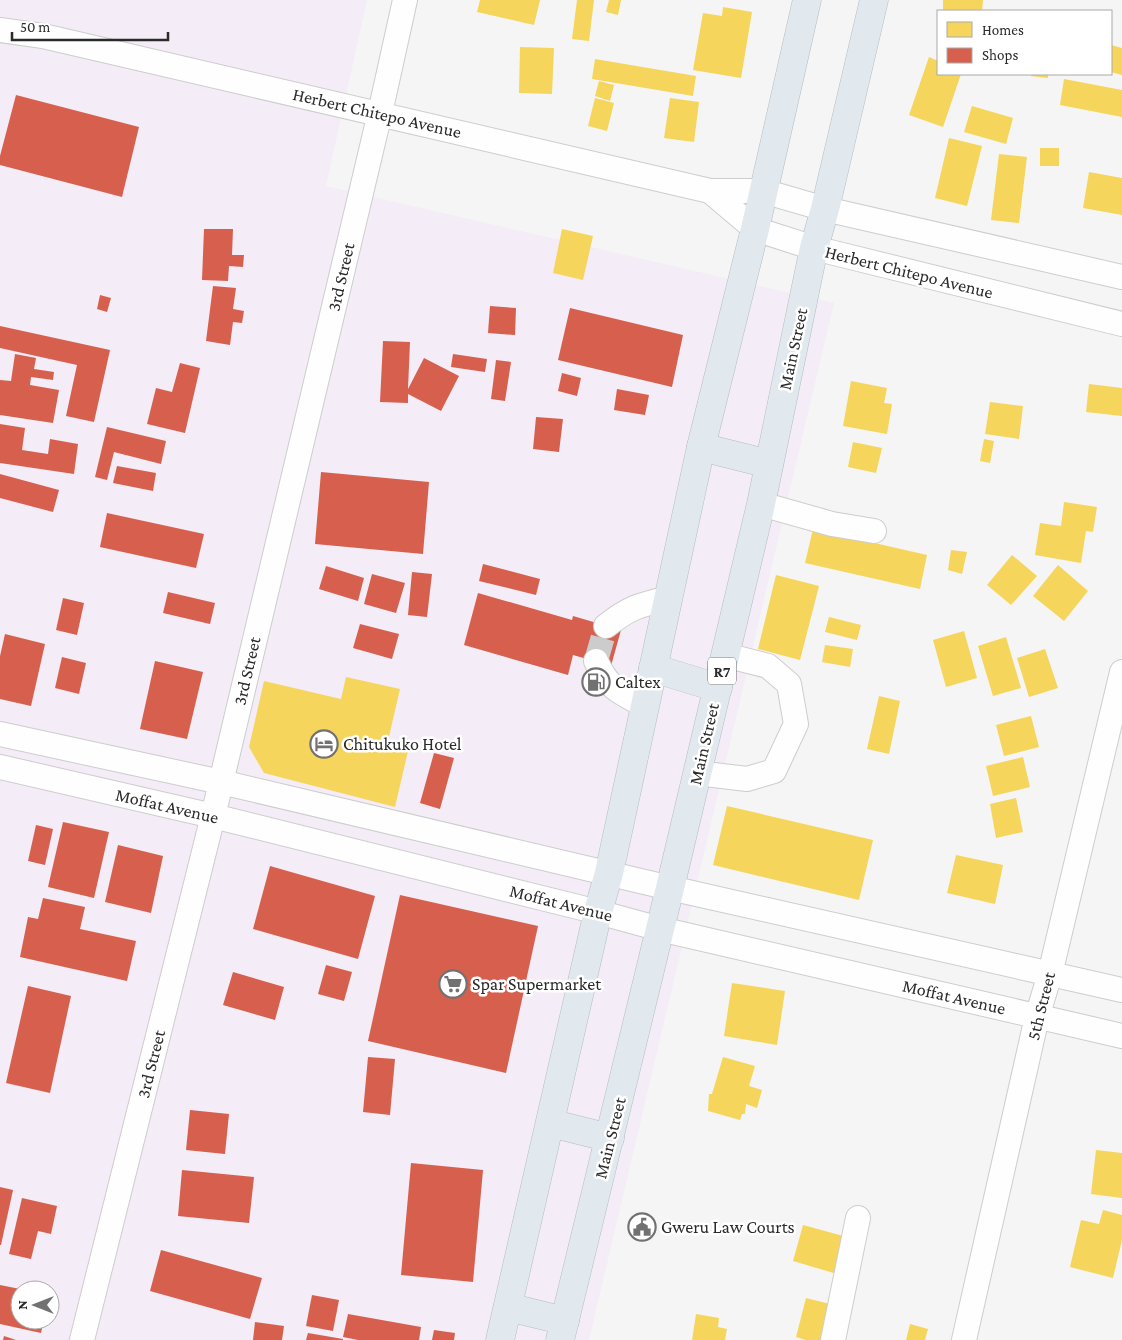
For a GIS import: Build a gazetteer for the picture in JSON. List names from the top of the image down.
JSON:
{
  "streets": {
    "highway": ["Main Street", "R7"],
    "street": [
      "Herbert Chitepo Avenue",
      "3rd Street",
      "Moffat Avenue",
      "5th Street"
    ]
  },
  "crossings": [
    ["Herbert Chitepo Avenue", "3rd Street"],
    ["Herbert Chitepo Avenue", "Main Street"],
    ["3rd Street", "Moffat Avenue"],
    ["Main Street", "Moffat Avenue"],
    ["Moffat Avenue", "5th Street"]
  ],
  "places": {
    "fuel station": ["Caltex"],
    "hotel": ["Chitukuko Hotel"],
    "supermarket": ["Spar Supermarket"],
    "public building": ["Gweru Law Courts"]
  },
  "legend": ["Homes", "Shops"],
  "scale_bar": "50 m",
  "north": "left"
}
